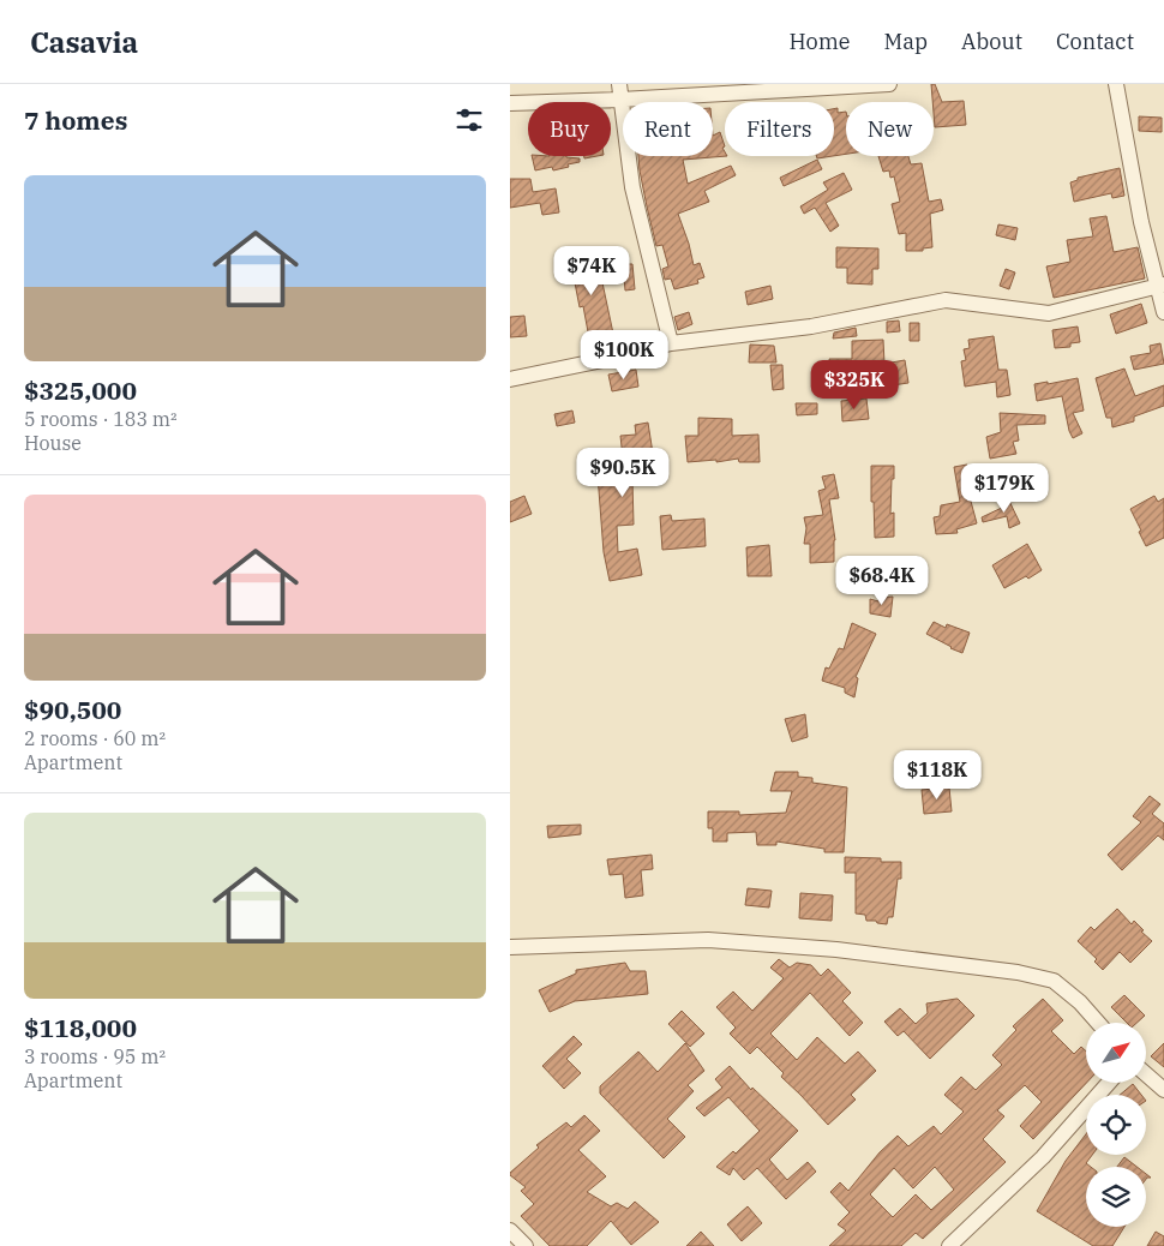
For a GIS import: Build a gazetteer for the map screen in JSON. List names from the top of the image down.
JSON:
{
  "north": "top right",
  "page": {
    "header": "Casavia",
    "nav": [
      "Home",
      "Map",
      "About",
      "Contact"
    ],
    "heading": "7 homes",
    "chip": [
      "Buy",
      "Rent",
      "Filters",
      "New"
    ],
    "list": [
      {
        "name": "$325,000",
        "note": "5 rooms · 183 m² · House"
      },
      {
        "name": "$90,500",
        "note": "2 rooms · 60 m² · Apartment"
      },
      {
        "name": "$118,000",
        "note": "3 rooms · 95 m² · Apartment"
      }
    ],
    "price": [
      "$74K",
      "$100K",
      "$325K",
      "$90.5K",
      "$179K",
      "$68.4K",
      "$118K"
    ]
  }
}
